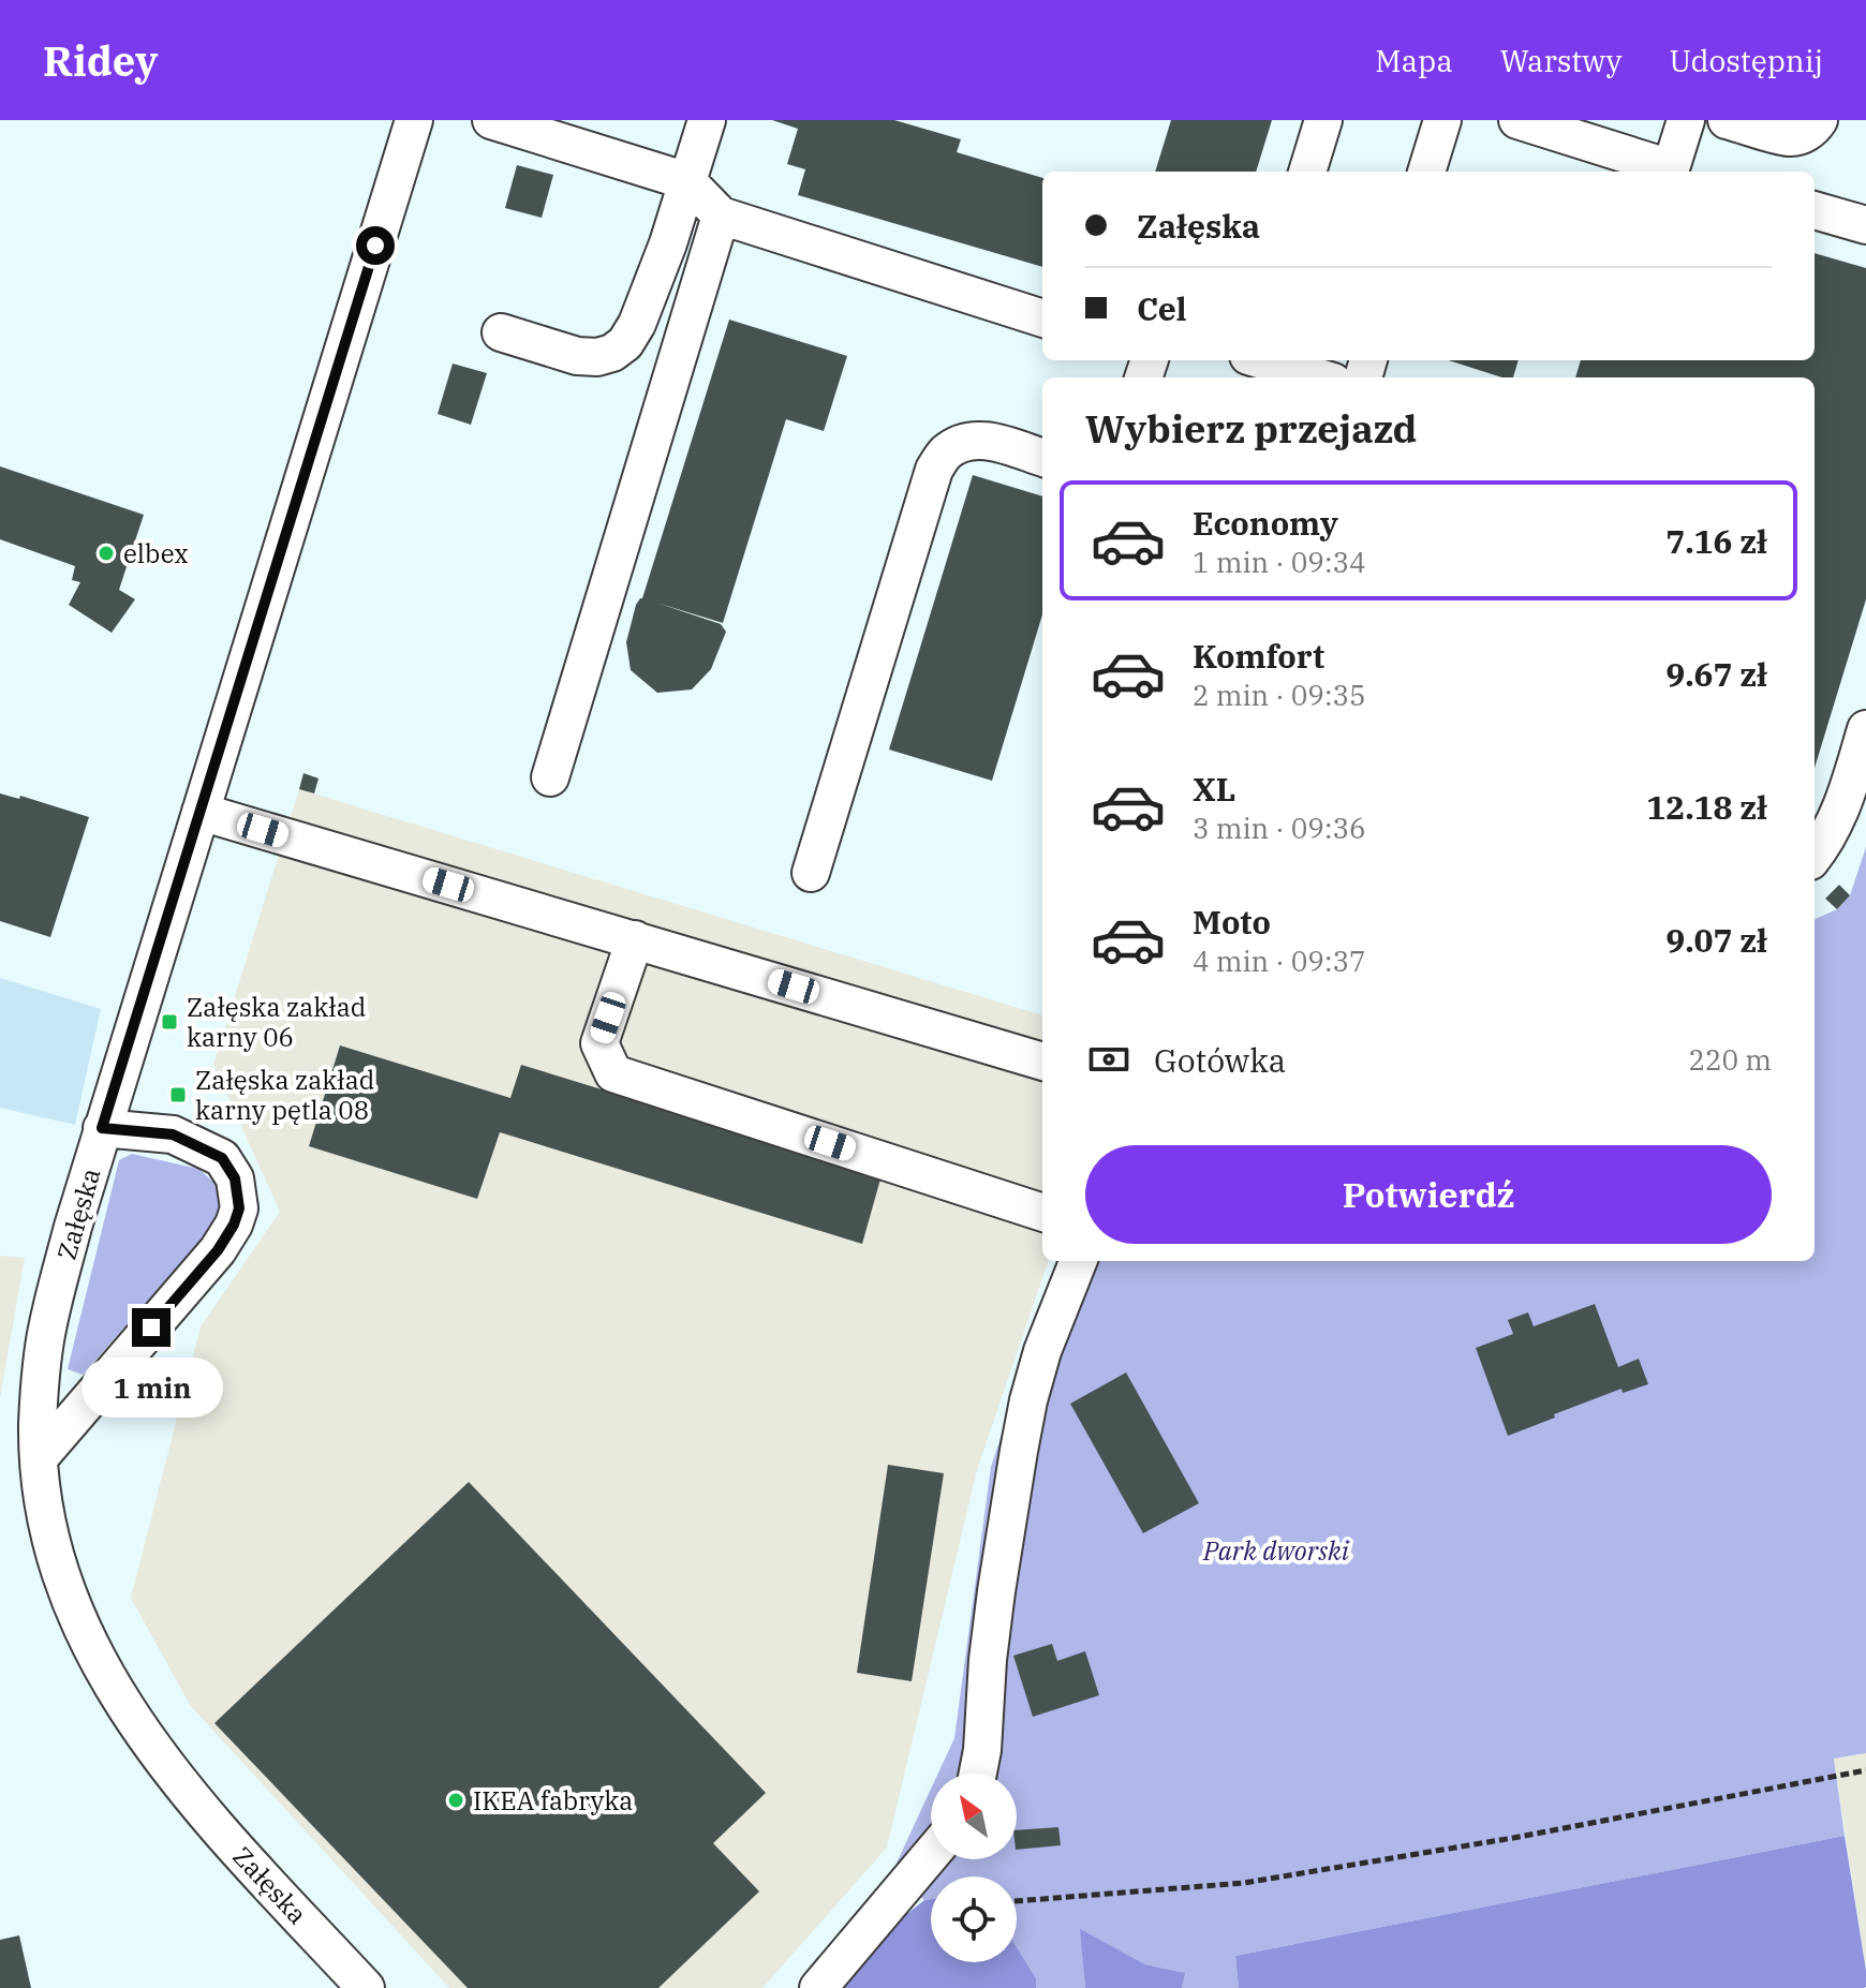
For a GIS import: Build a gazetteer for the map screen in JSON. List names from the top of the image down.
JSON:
{
  "streets": {
    "street": ["Załęska"]
  },
  "parks": ["Park dworski"],
  "places": {
    "other": ["elbex", "IKEA fabryka"],
    "transit": ["Załęska zakład karny 06", "Załęska zakład karny pętla 08"]
  },
  "north": "top left",
  "page": {
    "header": "Ridey",
    "nav": ["Mapa", "Warstwy", "Udostępnij"],
    "banner": ["Załęska", "Cel"],
    "heading": "Wybierz przejazd",
    "list": [
      {
        "name": "Economy",
        "note": "1 min · 09:34",
        "value": "7.16 zł"
      },
      {
        "name": "Komfort",
        "note": "2 min · 09:35",
        "value": "9.67 zł"
      },
      {
        "name": "XL",
        "note": "3 min · 09:36",
        "value": "12.18 zł"
      },
      {
        "name": "Moto",
        "note": "4 min · 09:37",
        "value": "9.07 zł"
      }
    ],
    "pay": ["Gotówka", "220 m"],
    "buttons": "Potwierdź",
    "bubble": "1 min"
  }
}
